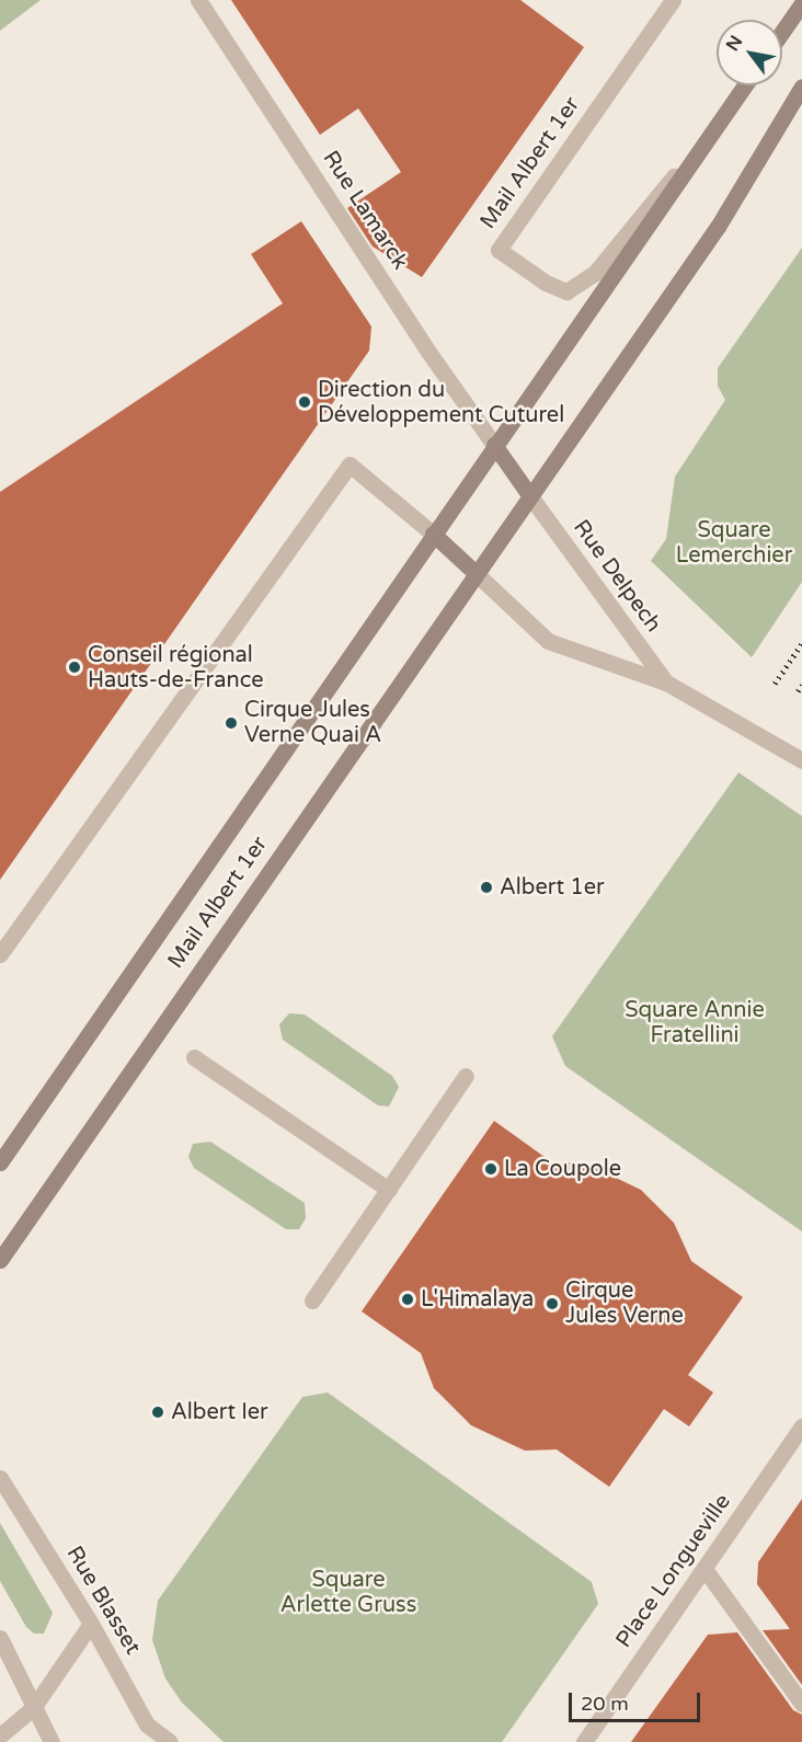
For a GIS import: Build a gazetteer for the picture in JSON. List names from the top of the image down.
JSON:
{
  "streets": {
    "main road": ["Mail Albert 1er"],
    "street": [
      "Rue Lamarck",
      "Rue Delpech",
      "Place Longueville",
      "Rue Blasset"
    ]
  },
  "crossings": [
    ["Mail Albert 1er", "Rue Lamarck"],
    ["Mail Albert 1er", "Rue Delpech"]
  ],
  "parks": ["Square Lemerchier", "Square Annie Fratellini", "Square Arlette Gruss"],
  "places": [
    "Direction du Développement Cuturel",
    "Conseil régional Hauts-de-France",
    "Cirque Jules Verne Quai A",
    "Albert 1er",
    "La Coupole",
    "L'Himalaya",
    "Cirque Jules Verne",
    "Albert Ier"
  ],
  "scale_bar": "20 m",
  "north": "top left"
}
